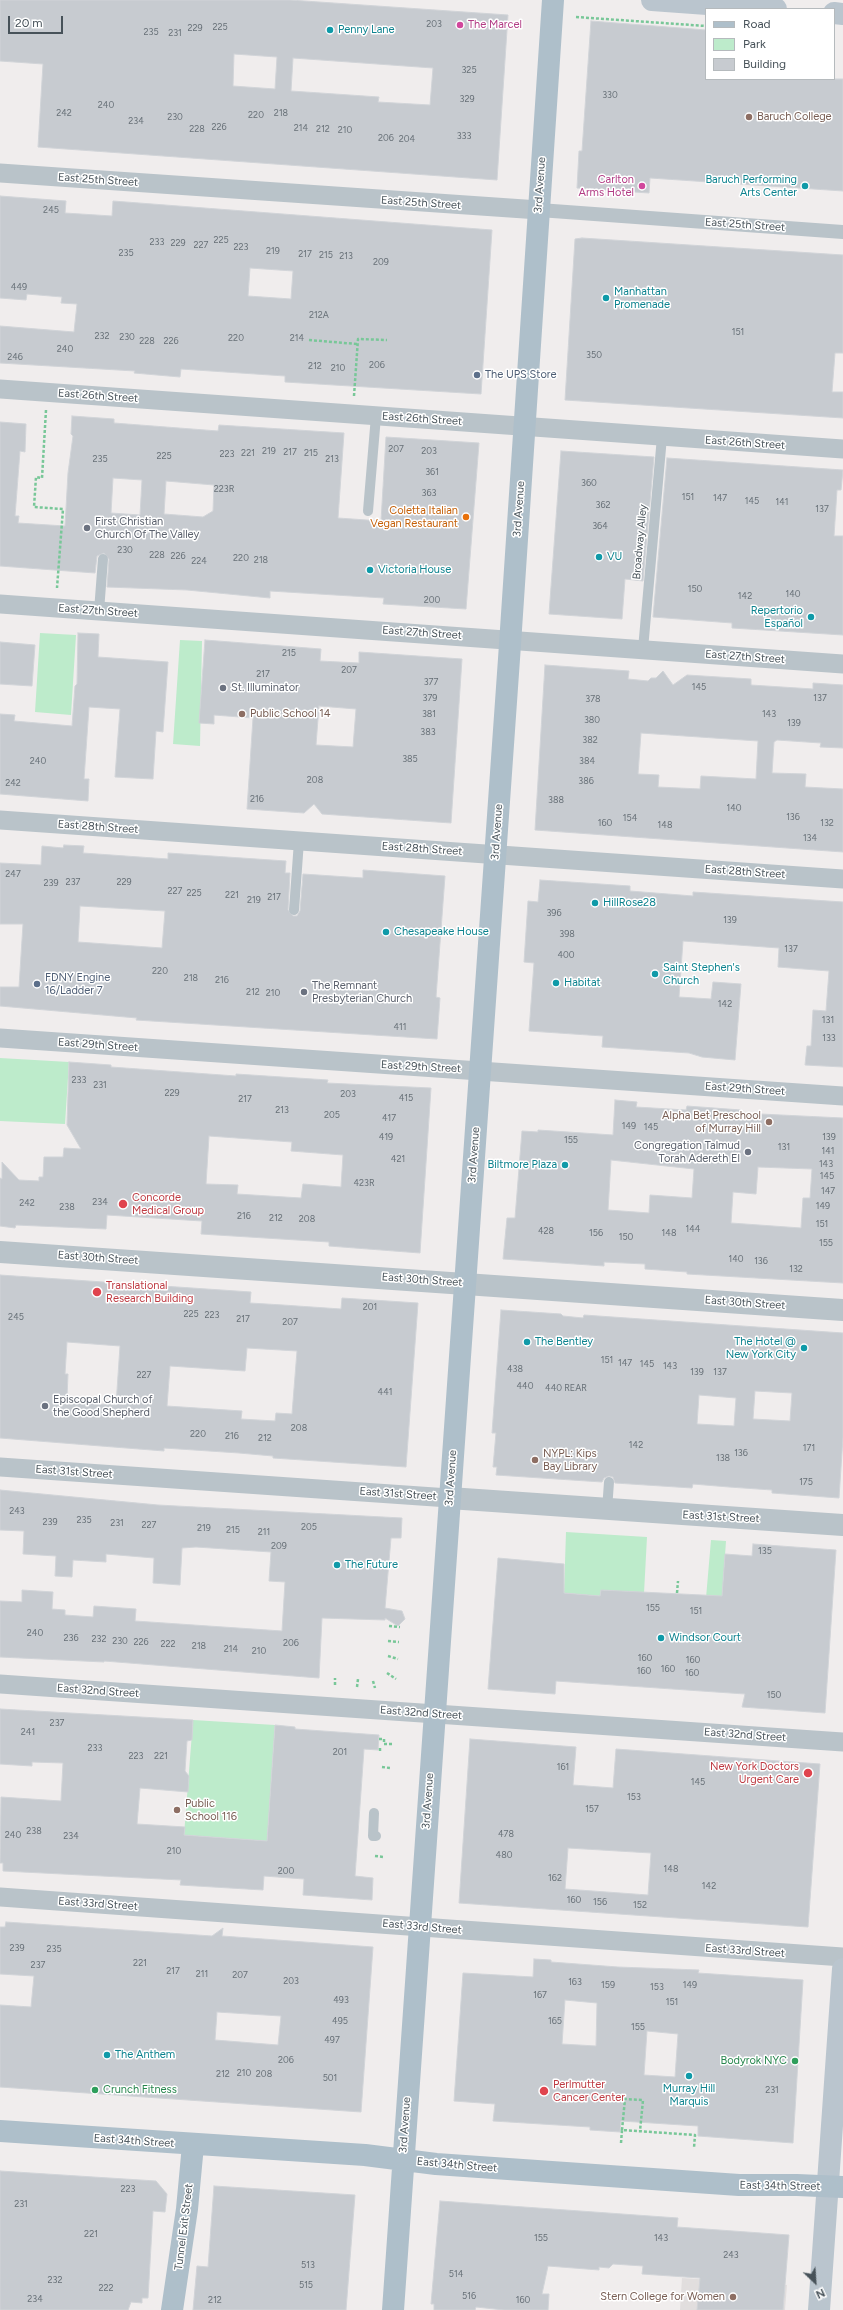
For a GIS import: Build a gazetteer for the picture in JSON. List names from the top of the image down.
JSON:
{
  "streets": {
    "main road": ["3rd Avenue", "East 34th Street", "Tunnel Exit Street"],
    "street": [
      "East 25th Street",
      "East 26th Street",
      "East 27th Street",
      "East 28th Street",
      "East 29th Street",
      "East 30th Street",
      "East 31st Street",
      "East 32nd Street",
      "East 33rd Street"
    ],
    "lane": ["Broadway Alley"]
  },
  "crossings": [
    ["East 25th Street", "3rd Avenue"],
    ["3rd Avenue", "East 26th Street"],
    ["3rd Avenue", "East 27th Street"],
    ["3rd Avenue", "East 28th Street"],
    ["3rd Avenue", "East 29th Street"],
    ["3rd Avenue", "East 30th Street"],
    ["3rd Avenue", "East 31st Street"],
    ["3rd Avenue", "East 32nd Street"],
    ["3rd Avenue", "East 33rd Street"],
    ["3rd Avenue", "East 34th Street"],
    ["East 26th Street", "Broadway Alley"],
    ["Broadway Alley", "East 27th Street"],
    ["East 34th Street", "Tunnel Exit Street"]
  ],
  "places": [
    "The Marcel",
    "Penny Lane",
    "Baruch College",
    "Carlton Arms Hotel",
    "Baruch Performing Arts Center",
    "Manhattan Promenade",
    "The UPS Store",
    "Coletta Italian Vegan Restaurant",
    "First Christian Church Of The Valley",
    "VU",
    "Victoria House",
    "Repertorio Español",
    "St. Illuminator",
    "Public School 14",
    "HillRose28",
    "Chesapeake House",
    "Saint Stephen's Church",
    "Habitat",
    "FDNY Engine 16/Ladder 7",
    "The Remnant Presbyterian Church",
    "Alpha Bet Preschool of Murray Hill",
    "Congregation Talmud Torah Adereth El",
    "Biltmore Plaza",
    "Concorde Medical Group",
    "Translational Research Building",
    "The Bentley",
    "The Hotel @ New York City",
    "Episcopal Church of the Good Shepherd",
    "NYPL: Kips Bay Library",
    "The Future",
    "Windsor Court",
    "New York Doctors Urgent Care",
    "Public School 116",
    "The Anthem",
    "Bodyrok NYC",
    "Murray Hill Marquis",
    "Crunch Fitness",
    "Perlmutter Cancer Center",
    "Stern College for Women"
  ],
  "house_numbers": [
    "203",
    "225",
    "229",
    "235",
    "231",
    "325",
    "330",
    "329",
    "240",
    "242",
    "218",
    "220",
    "230",
    "234",
    "226",
    "214",
    "228",
    "212",
    "210",
    "333",
    "206",
    "204",
    "245",
    "225",
    "233",
    "229",
    "227",
    "223",
    "219",
    "235",
    "217",
    "215",
    "213",
    "209",
    "449",
    "212A",
    "151",
    "232",
    "230",
    "220",
    "214",
    "228",
    "226",
    "240",
    "350",
    "246",
    "206",
    "212",
    "210",
    "207",
    "219",
    "203",
    "217",
    "221",
    "215",
    "223",
    "225",
    "235",
    "213",
    "361",
    "360",
    "223R",
    "363",
    "151",
    "147",
    "145",
    "141",
    "362",
    "137",
    "364",
    "230",
    "228",
    "226",
    "220",
    "218",
    "224",
    "150",
    "140",
    "142",
    "200",
    "215",
    "207",
    "217",
    "377",
    "145",
    "379",
    "137",
    "378",
    "381",
    "143",
    "380",
    "139",
    "383",
    "382",
    "385",
    "240",
    "384",
    "208",
    "386",
    "242",
    "216",
    "388",
    "140",
    "136",
    "154",
    "160",
    "132",
    "148",
    "134",
    "247",
    "237",
    "229",
    "239",
    "227",
    "225",
    "221",
    "217",
    "219",
    "396",
    "139",
    "398",
    "137",
    "400",
    "220",
    "218",
    "216",
    "212",
    "210",
    "142",
    "131",
    "411",
    "133",
    "233",
    "231",
    "229",
    "203",
    "415",
    "217",
    "213",
    "205",
    "417",
    "149",
    "145",
    "419",
    "139",
    "155",
    "131",
    "141",
    "421",
    "143",
    "145",
    "423R",
    "147",
    "234",
    "242",
    "149",
    "238",
    "216",
    "212",
    "208",
    "151",
    "144",
    "428",
    "156",
    "148",
    "150",
    "155",
    "140",
    "136",
    "132",
    "201",
    "225",
    "223",
    "245",
    "217",
    "207",
    "151",
    "147",
    "145",
    "143",
    "438",
    "139",
    "137",
    "227",
    "440",
    "440 REAR",
    "441",
    "208",
    "220",
    "216",
    "212",
    "142",
    "171",
    "136",
    "138",
    "175",
    "243",
    "235",
    "239",
    "231",
    "227",
    "205",
    "219",
    "215",
    "211",
    "209",
    "135",
    "155",
    "151",
    "240",
    "236",
    "232",
    "230",
    "226",
    "206",
    "222",
    "218",
    "214",
    "210",
    "160",
    "160",
    "160",
    "160",
    "160",
    "150",
    "237",
    "241",
    "233",
    "201",
    "223",
    "221",
    "161",
    "145",
    "153",
    "157",
    "238",
    "478",
    "240",
    "234",
    "210",
    "480",
    "148",
    "200",
    "162",
    "142",
    "160",
    "156",
    "152",
    "239",
    "235",
    "221",
    "237",
    "217",
    "211",
    "207",
    "203",
    "163",
    "159",
    "149",
    "153",
    "167",
    "493",
    "151",
    "495",
    "165",
    "155",
    "497",
    "206",
    "210",
    "212",
    "208",
    "501",
    "231",
    "223",
    "231",
    "221",
    "155",
    "143",
    "243",
    "513",
    "514",
    "232",
    "515",
    "222",
    "516",
    "234",
    "212",
    "160"
  ],
  "legend": ["Road", "Park", "Building"],
  "scale_bar": "20 m",
  "north": "bottom right"
}
